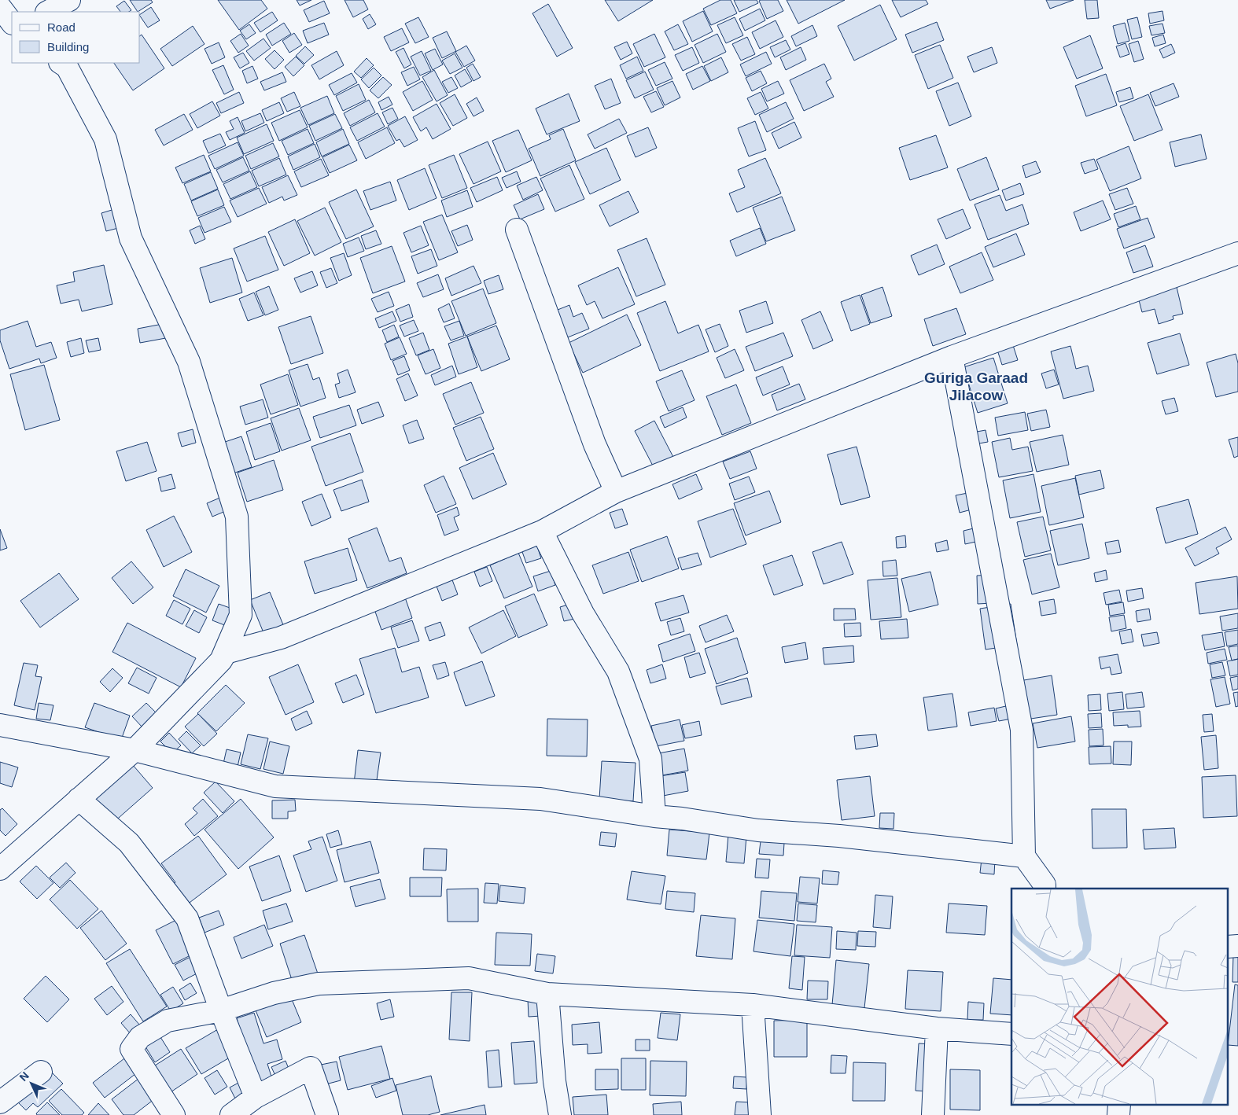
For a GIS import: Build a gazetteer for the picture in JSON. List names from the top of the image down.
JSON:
{
  "districts": ["Guriga Garaad Jilacow"],
  "legend": ["Road", "Building"],
  "north": "top left"
}
